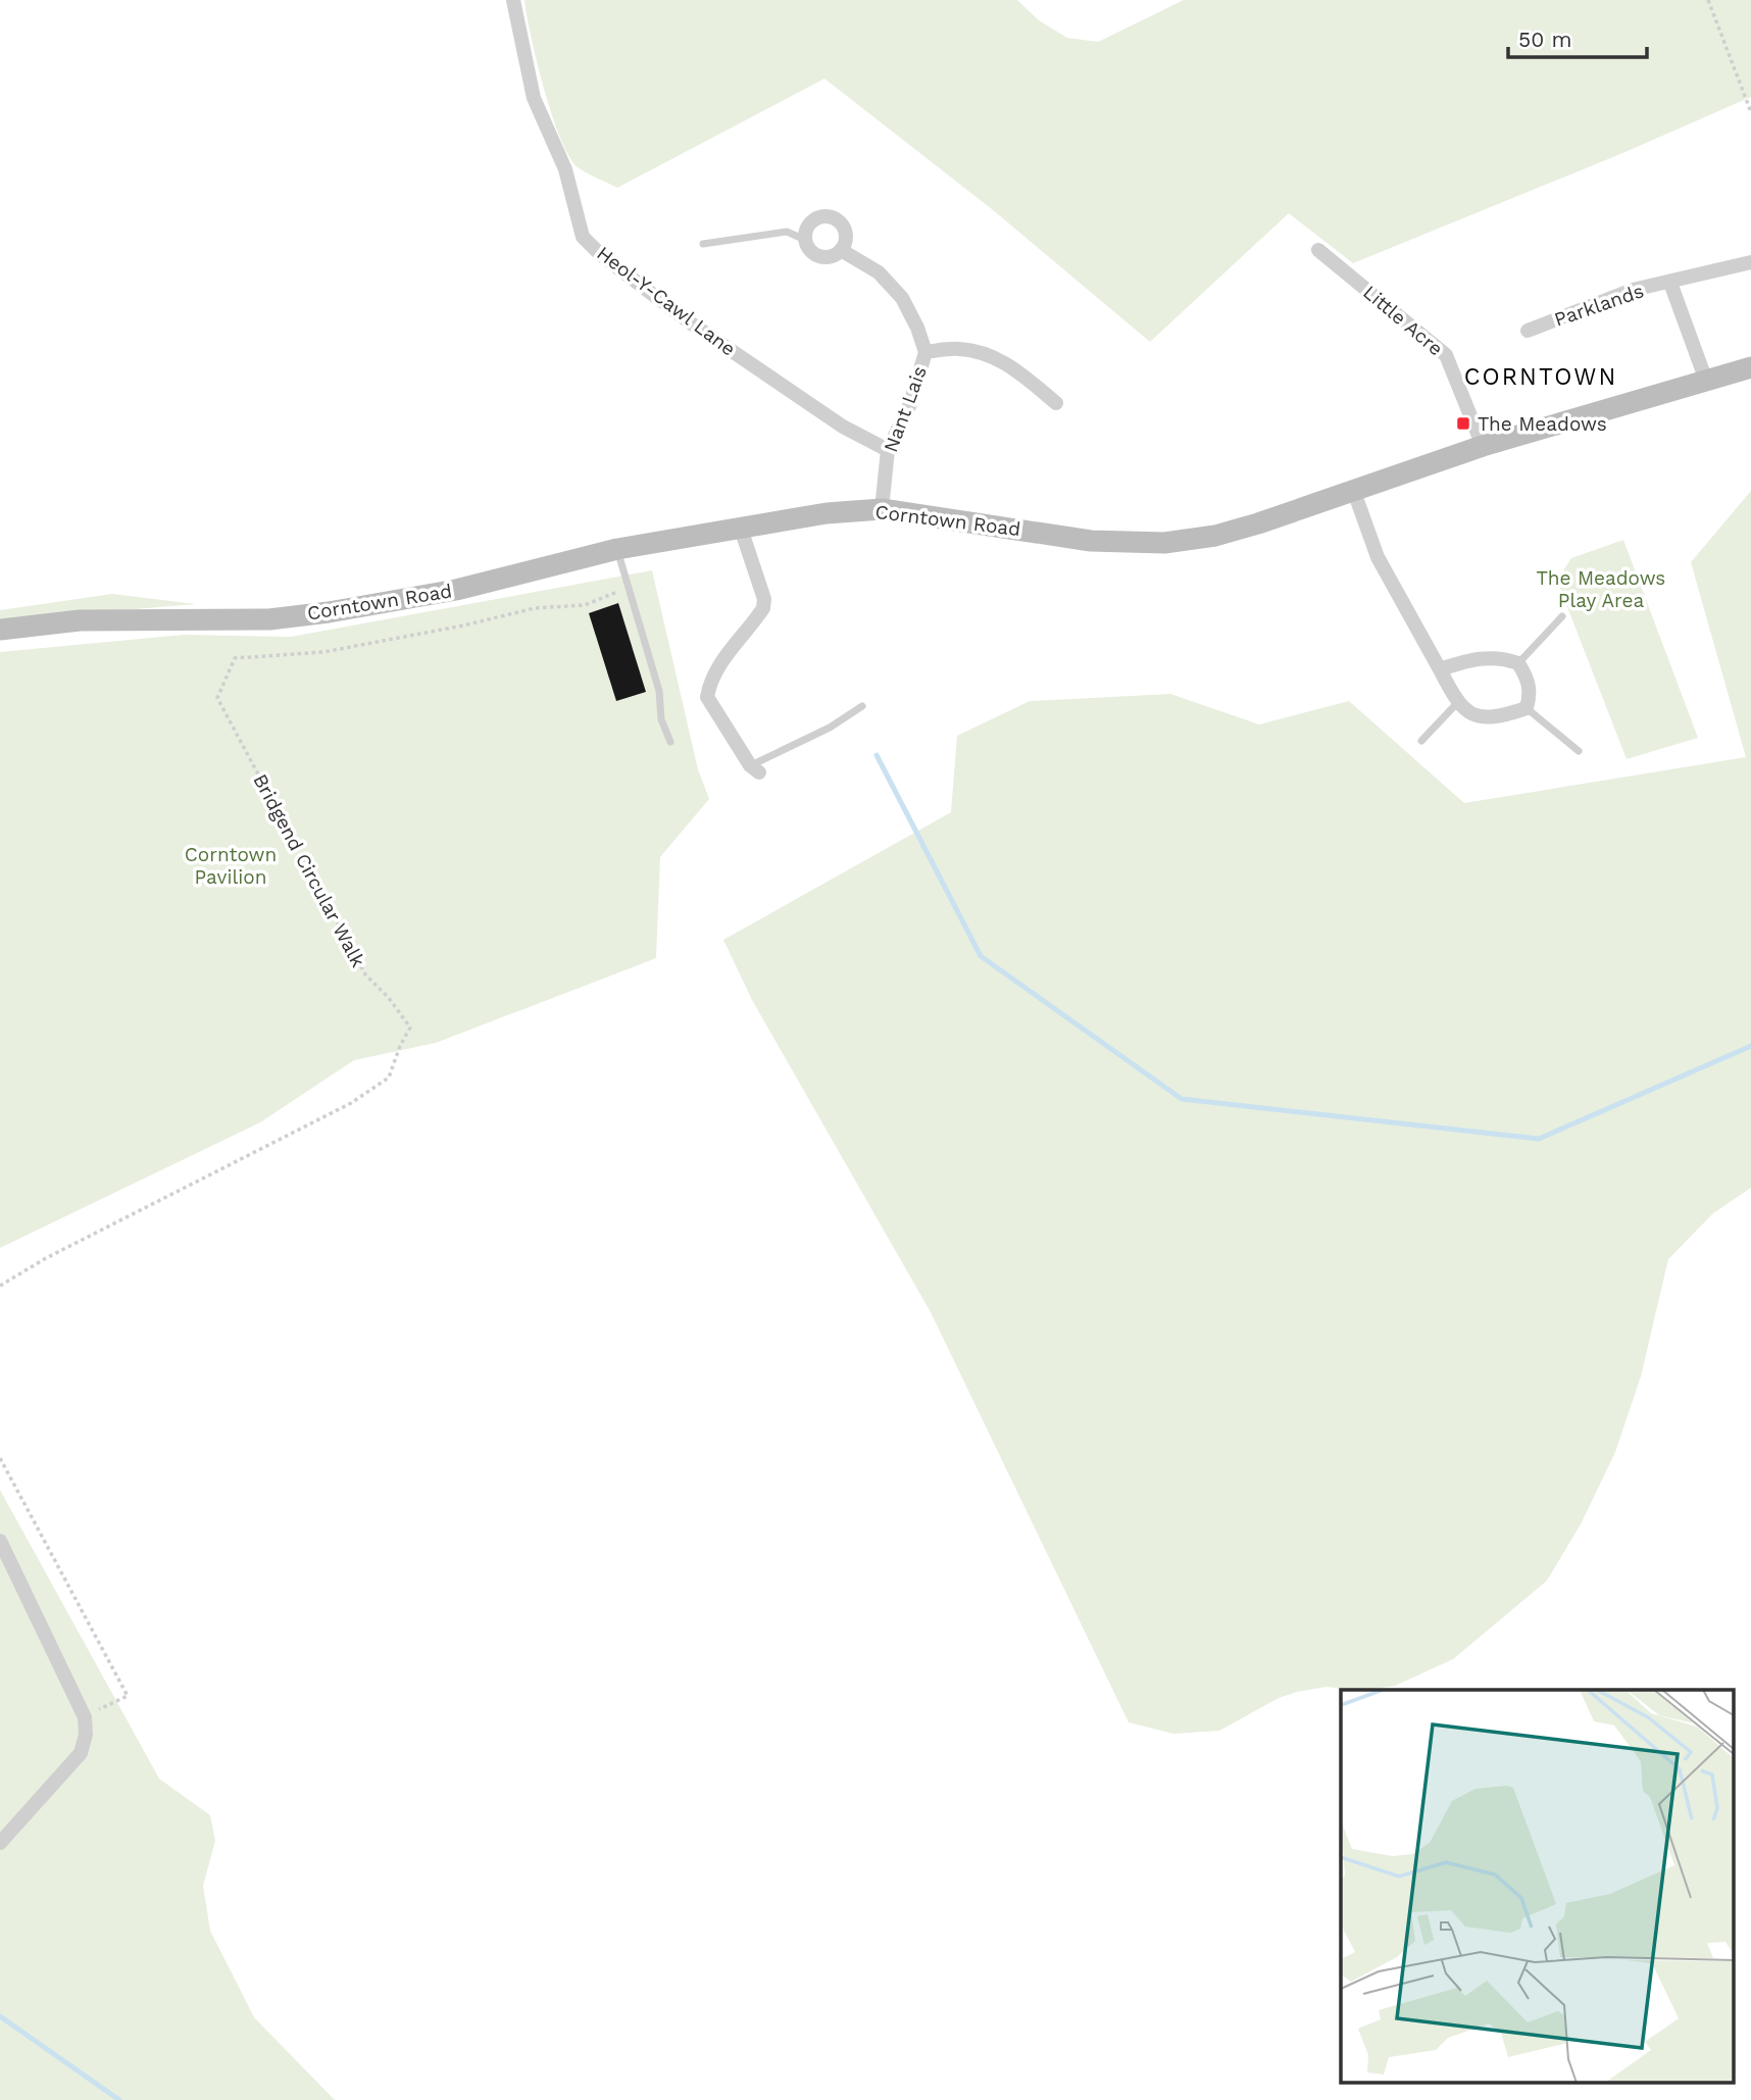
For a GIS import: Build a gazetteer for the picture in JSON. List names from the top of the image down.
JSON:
{
  "streets": {
    "main road": ["Corntown Road"],
    "street": [
      "Heol-Y-Cawl Lane",
      "Parklands",
      "Little Acre",
      "Nant Lais"
    ],
    "path": ["Bridgend Circular Walk"]
  },
  "crossings": [
    ["Heol-Y-Cawl Lane", "Nant Lais"],
    ["Parklands", "Corntown Road"],
    ["Little Acre", "Corntown Road"],
    ["Nant Lais", "Corntown Road"]
  ],
  "districts": ["CORNTOWN"],
  "parks": ["The Meadows Play Area", "Corntown Pavilion"],
  "places": {
    "transit": ["The Meadows"]
  },
  "scale_bar": "50 m"
}
